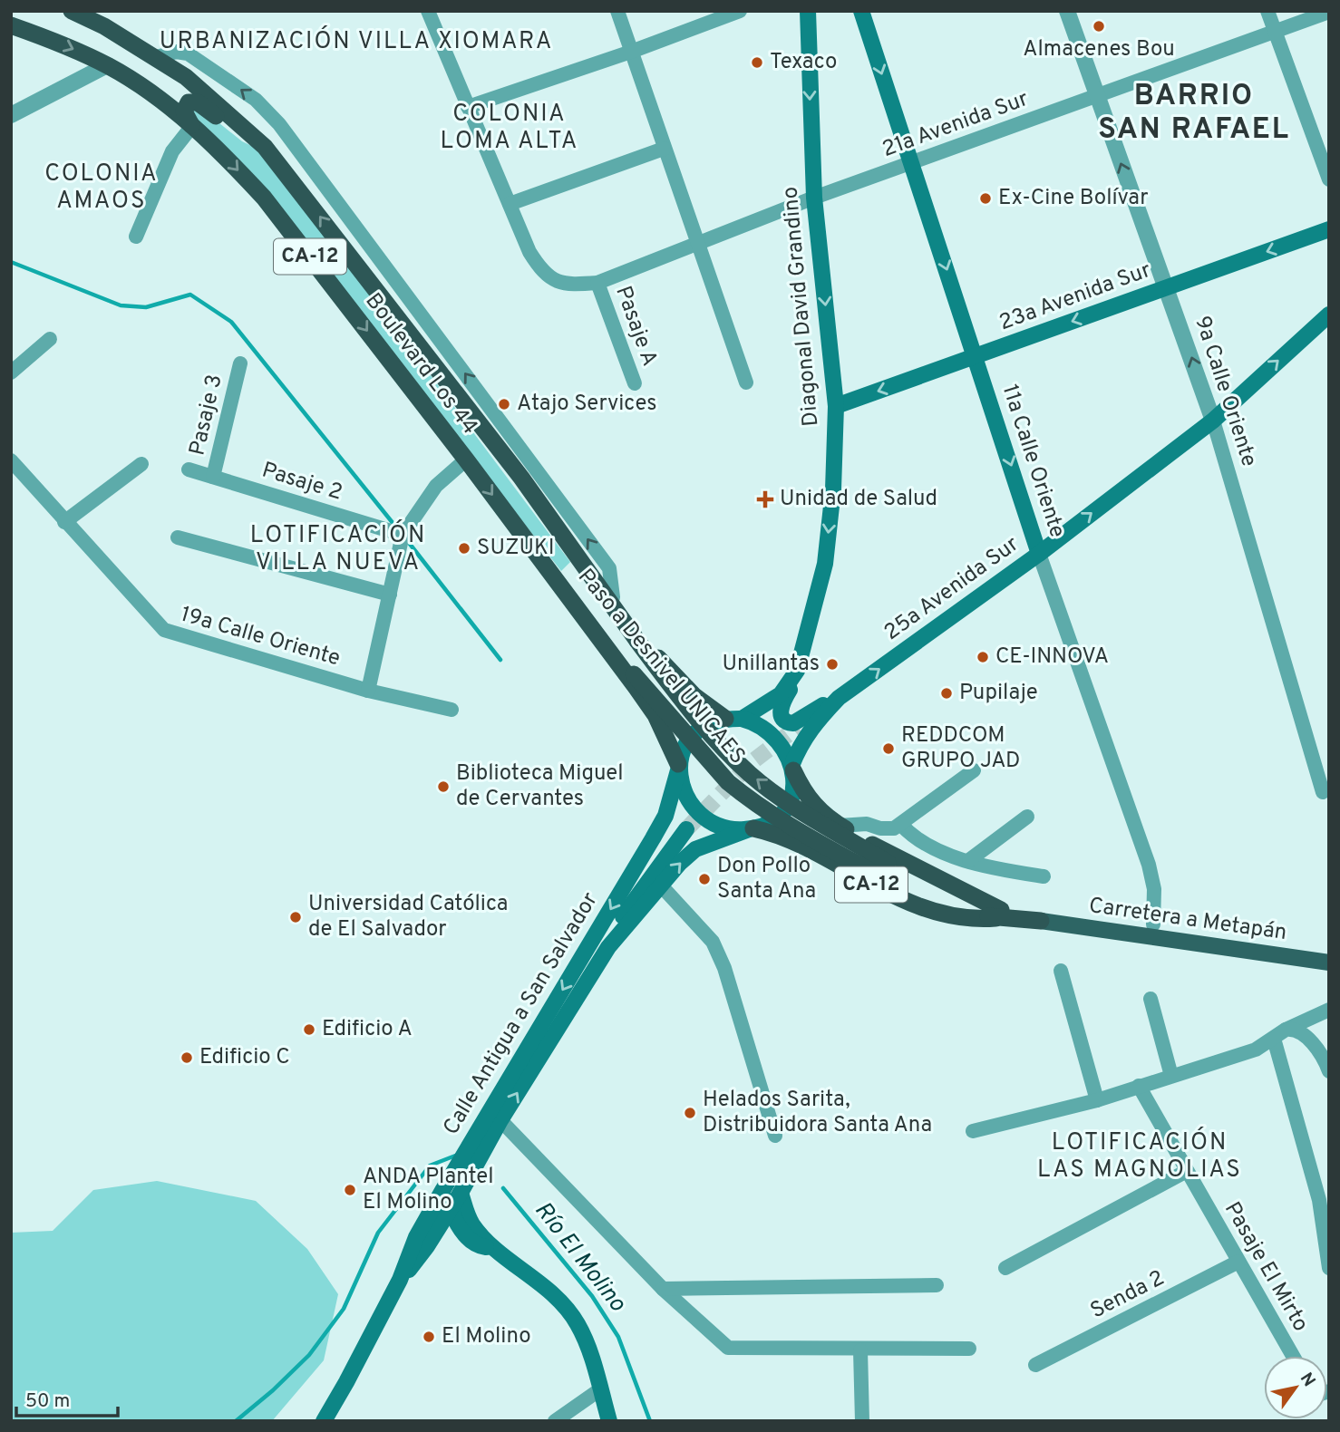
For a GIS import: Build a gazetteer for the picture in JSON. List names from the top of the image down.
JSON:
{
  "streets": {
    "highway": ["CA-12", "Boulevard Los 44", "Paso a Desnivel UNICAES"],
    "main road": [
      "23a Avenida Sur",
      "Diagonal David Grandino",
      "11a Calle Oriente",
      "25a Avenida Sur",
      "Carretera a Metapán",
      "Calle Antigua a San Salvador"
    ],
    "street": [
      "21a Avenida Sur",
      "Pasaje A",
      "9a Calle Oriente",
      "Pasaje 3",
      "Pasaje 2",
      "19a Calle Oriente",
      "Pasaje El Mirto",
      "Senda 2"
    ]
  },
  "crossings": [
    ["21a Avenida Sur", "Diagonal David Grandino"],
    ["21a Avenida Sur", "Pasaje A"],
    ["21a Avenida Sur", "9a Calle Oriente"],
    ["21a Avenida Sur", "11a Calle Oriente"],
    ["CA-12", "Diagonal David Grandino"],
    ["CA-12", "Boulevard Los 44"],
    ["CA-12", "25a Avenida Sur"],
    ["CA-12", "Paso a Desnivel UNICAES"],
    ["CA-12", "Calle Antigua a San Salvador"],
    ["23a Avenida Sur", "Diagonal David Grandino"],
    ["23a Avenida Sur", "9a Calle Oriente"],
    ["23a Avenida Sur", "11a Calle Oriente"],
    ["Diagonal David Grandino", "25a Avenida Sur"],
    ["Diagonal David Grandino", "Calle Antigua a San Salvador"],
    ["Boulevard Los 44", "Paso a Desnivel UNICAES"],
    ["9a Calle Oriente", "25a Avenida Sur"],
    ["Pasaje 3", "Pasaje 2"],
    ["11a Calle Oriente", "25a Avenida Sur"],
    ["11a Calle Oriente", "Carretera a Metapán"],
    ["25a Avenida Sur", "Calle Antigua a San Salvador"],
    ["Paso a Desnivel UNICAES", "Carretera a Metapán"],
    ["Pasaje El Mirto", "Senda 2"]
  ],
  "one_way": [
    "23a Avenida Sur",
    "Diagonal David Grandino",
    "9a Calle Oriente",
    "11a Calle Oriente",
    "25a Avenida Sur"
  ],
  "districts": [
    "URBANIZACIÓN VILLA XIOMARA",
    "BARRIO SAN RAFAEL",
    "COLONIA LOMA ALTA",
    "COLONIA AMAOS",
    "LOTIFICACIÓN VILLA NUEVA",
    "LOTIFICACIÓN LAS MAGNOLIAS"
  ],
  "water": ["Río El Molino"],
  "places": {
    "other": [
      "Almacenes Bou",
      "Texaco",
      "Ex-Cine Bolívar",
      "Atajo Services",
      "SUZUKI",
      "CE-INNOVA",
      "Unillantas",
      "Pupilaje",
      "REDDCOM GRUPO JAD",
      "Biblioteca Miguel de Cervantes",
      "Don Pollo Santa Ana",
      "Universidad Católica de El Salvador",
      "Edificio A",
      "Edificio C",
      "Helados Sarita, Distribuidora Santa Ana",
      "ANDA Plantel El Molino",
      "El Molino"
    ],
    "health": ["Unidad de Salud"]
  },
  "scale_bar": "50 m",
  "north": "top right"
}
